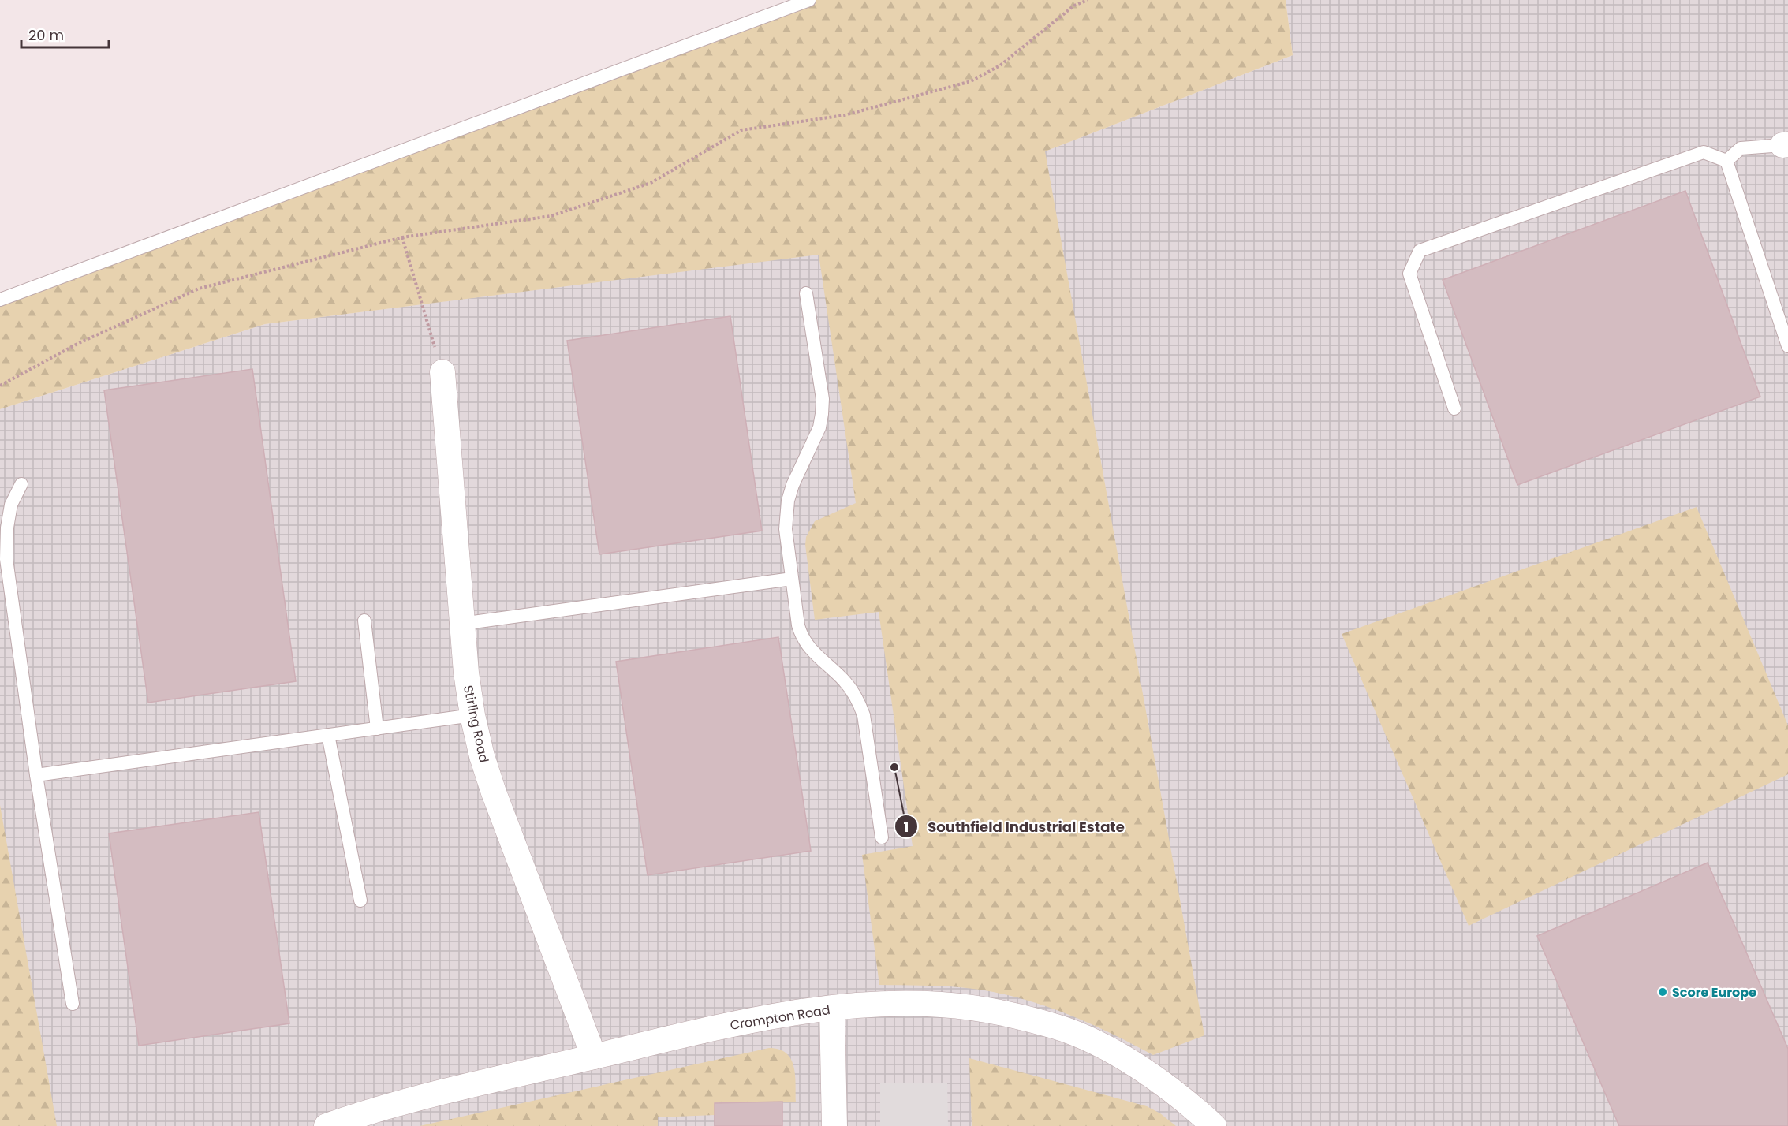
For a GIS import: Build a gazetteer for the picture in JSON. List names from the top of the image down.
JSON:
{
  "streets": {
    "street": ["Stirling Road", "Crompton Road"]
  },
  "crossings": [
    ["Stirling Road", "Crompton Road"]
  ],
  "places": ["Southfield Industrial Estate", "Score Europe"],
  "scale_bar": "20 m"
}
